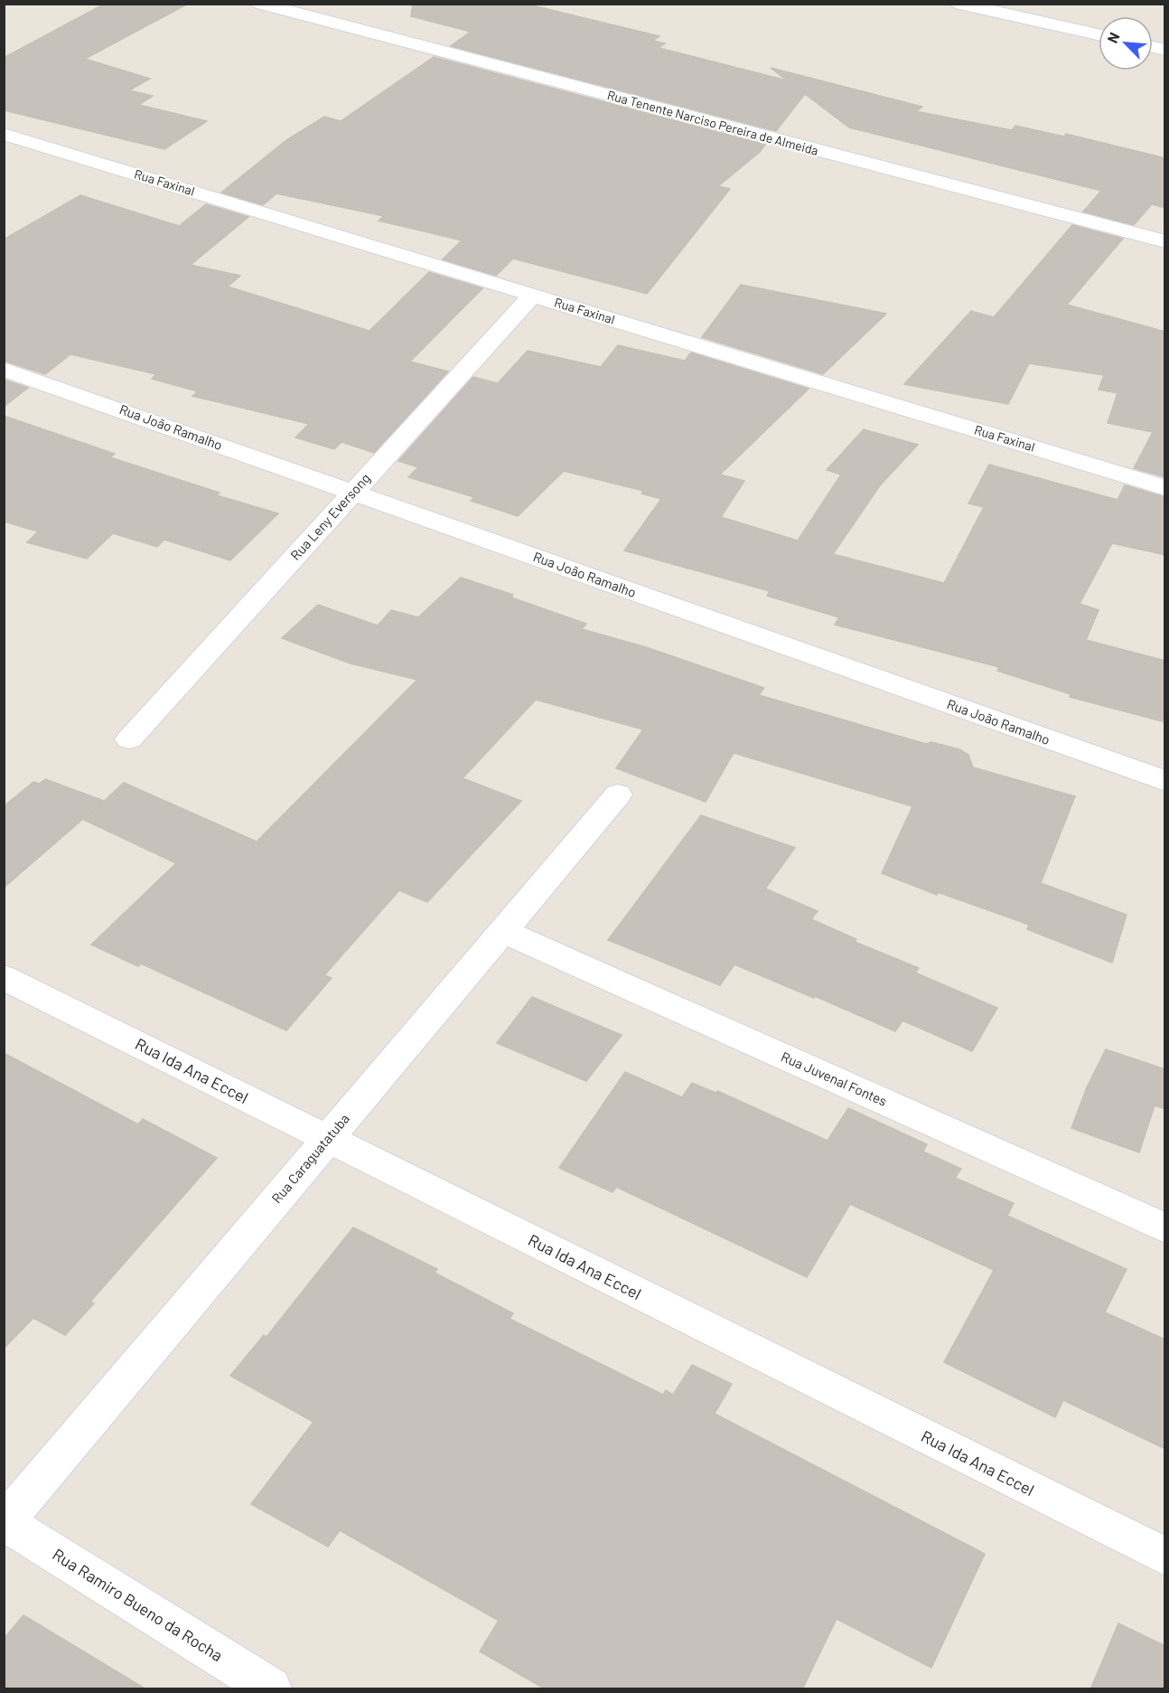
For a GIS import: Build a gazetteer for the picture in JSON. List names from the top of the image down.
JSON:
{
  "streets": {
    "street": [
      "Rua Tenente Narciso Pereira de Almeida",
      "Rua Faxinal",
      "Rua João Ramalho",
      "Rua Leny Eversong",
      "Rua Ida Ana Eccel",
      "Rua Juvenal Fontes",
      "Rua Caraguatatuba",
      "Rua Ramiro Bueno da Rocha"
    ]
  },
  "crossings": [
    ["Rua Faxinal", "Rua Leny Eversong"],
    ["Rua João Ramalho", "Rua Leny Eversong"],
    ["Rua Ida Ana Eccel", "Rua Caraguatatuba"],
    ["Rua Juvenal Fontes", "Rua Caraguatatuba"],
    ["Rua Caraguatatuba", "Rua Ramiro Bueno da Rocha"]
  ],
  "north": "top left"
}
